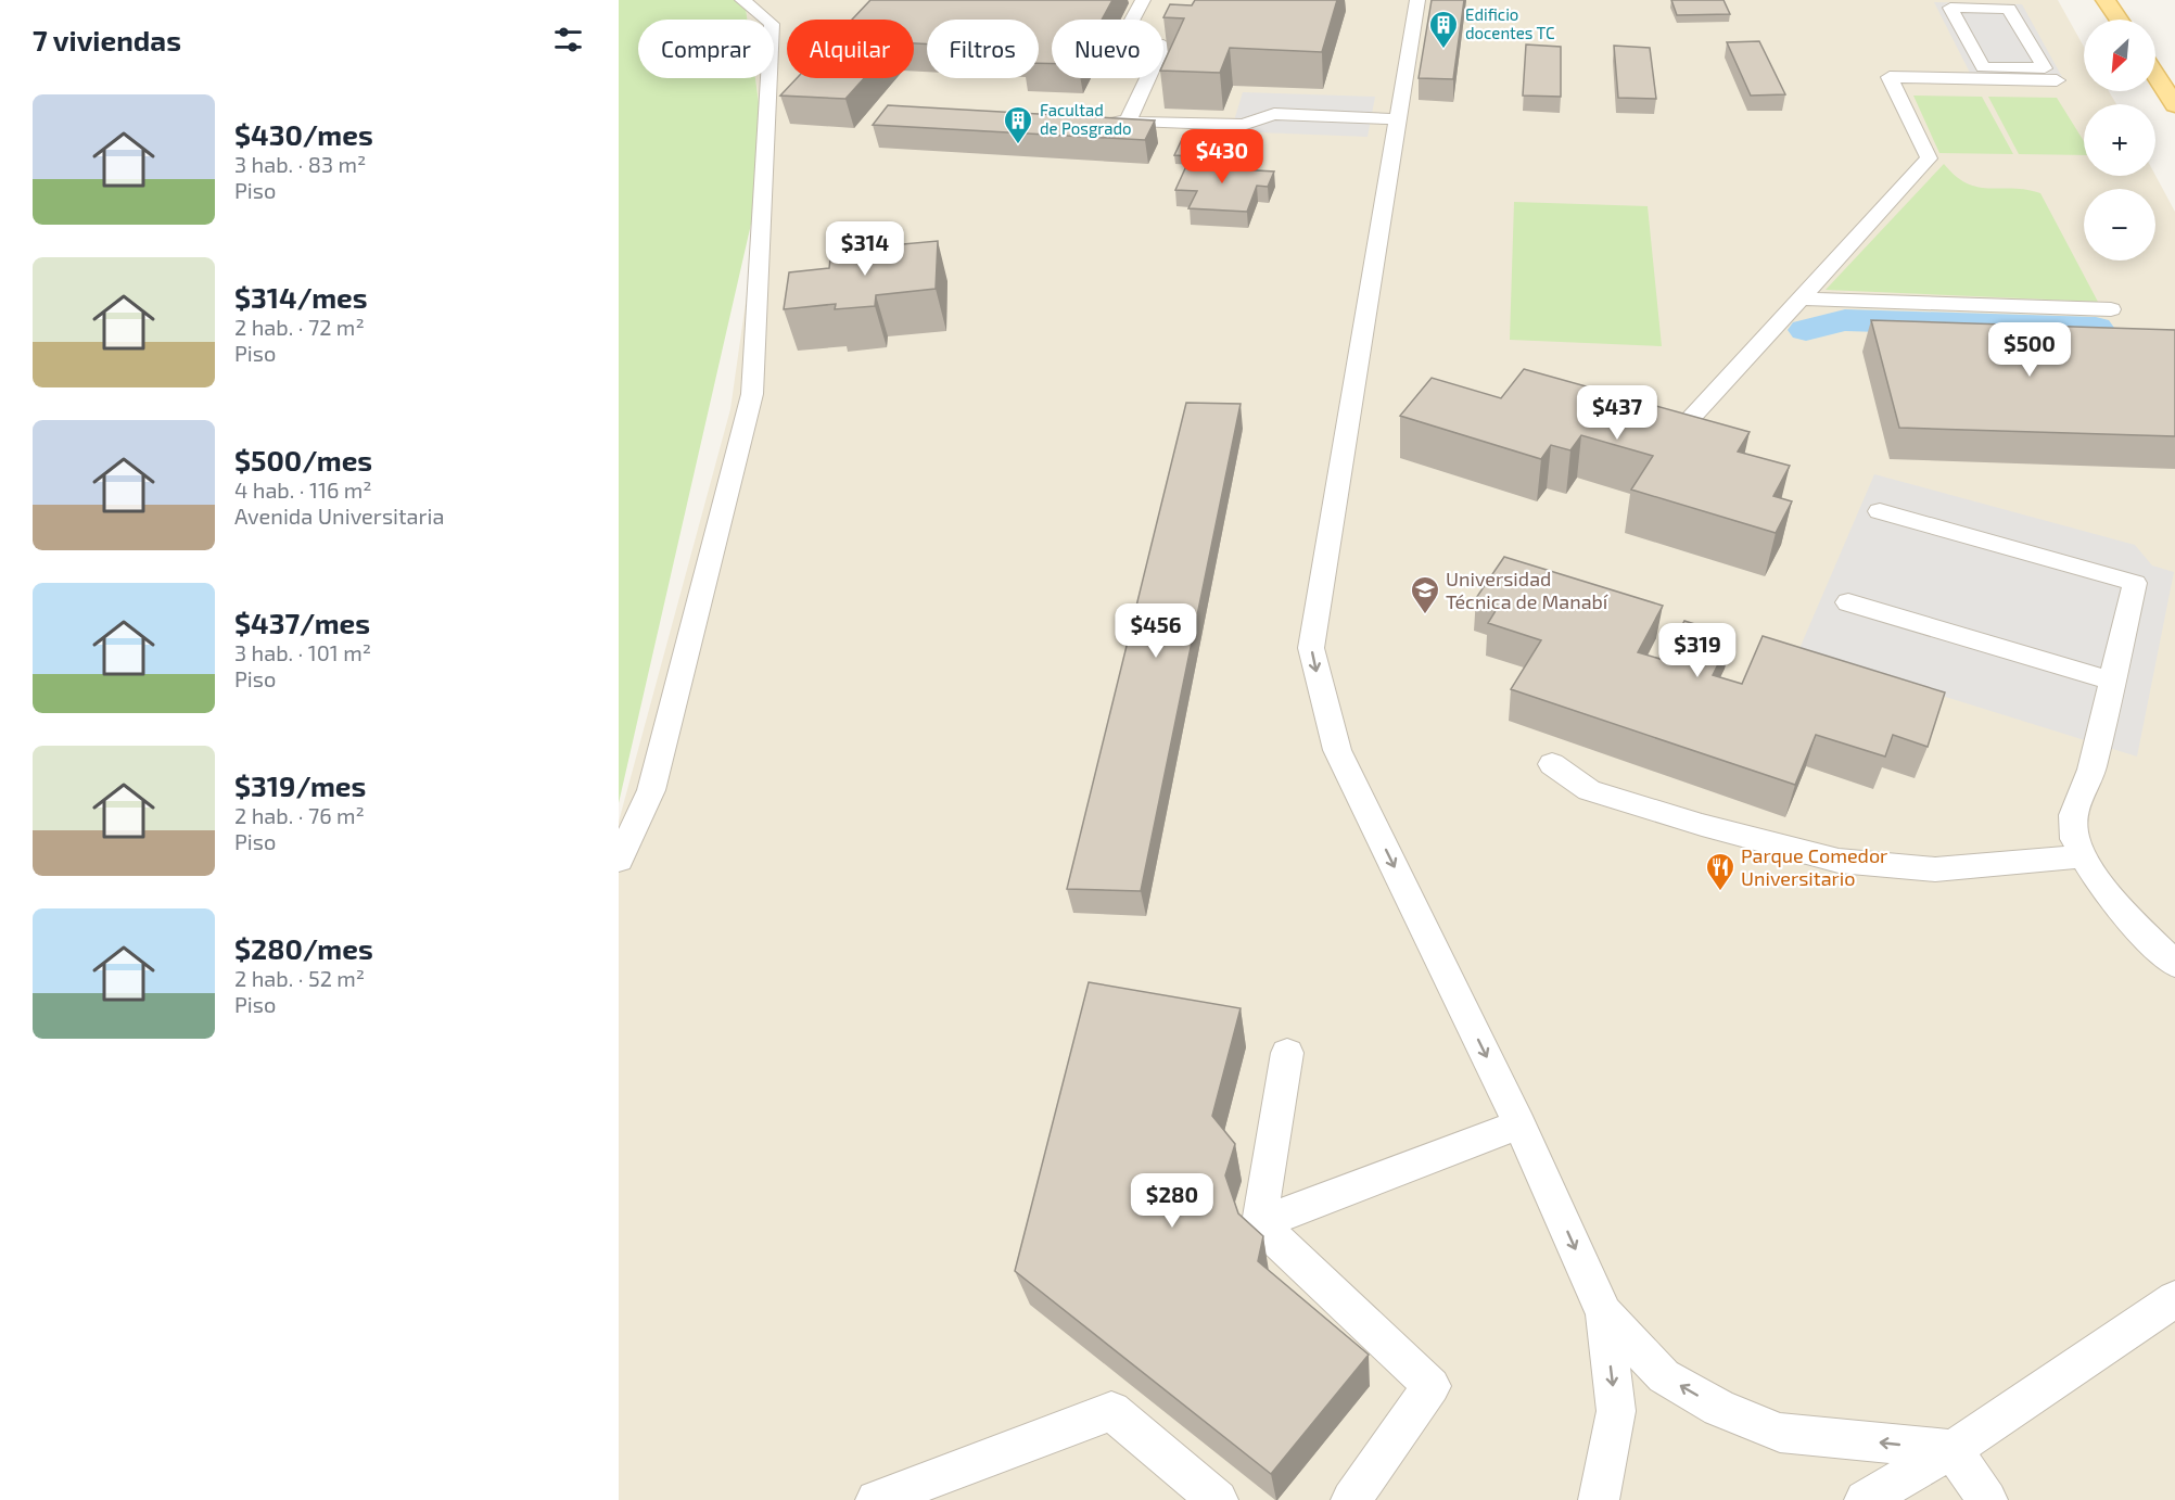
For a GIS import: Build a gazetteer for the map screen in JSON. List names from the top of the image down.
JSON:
{
  "places": {
    "building": ["Edificio docentes TC", "Facultad de Posgrado"],
    "school or university": ["Universidad Técnica de Manabí"],
    "restaurant": ["Parque Comedor Universitario"]
  },
  "north": "bottom left",
  "page": {
    "heading": "7 viviendas",
    "map_buttons": ["+", "−"],
    "chip": [
      "Comprar",
      "Alquilar",
      "Filtros",
      "Nuevo"
    ],
    "list": [
      {
        "name": "$430/mes",
        "note": "3 hab. · 83 m² · Piso"
      },
      {
        "name": "$314/mes",
        "note": "2 hab. · 72 m² · Piso"
      },
      {
        "name": "$500/mes",
        "note": "4 hab. · 116 m² · Avenida Universitaria"
      },
      {
        "name": "$437/mes",
        "note": "3 hab. · 101 m² · Piso"
      },
      {
        "name": "$319/mes",
        "note": "2 hab. · 76 m² · Piso"
      },
      {
        "name": "$280/mes",
        "note": "2 hab. · 52 m² · Piso"
      }
    ],
    "price": [
      "$430",
      "$314",
      "$500",
      "$437",
      "$456",
      "$319",
      "$280"
    ]
  }
}
